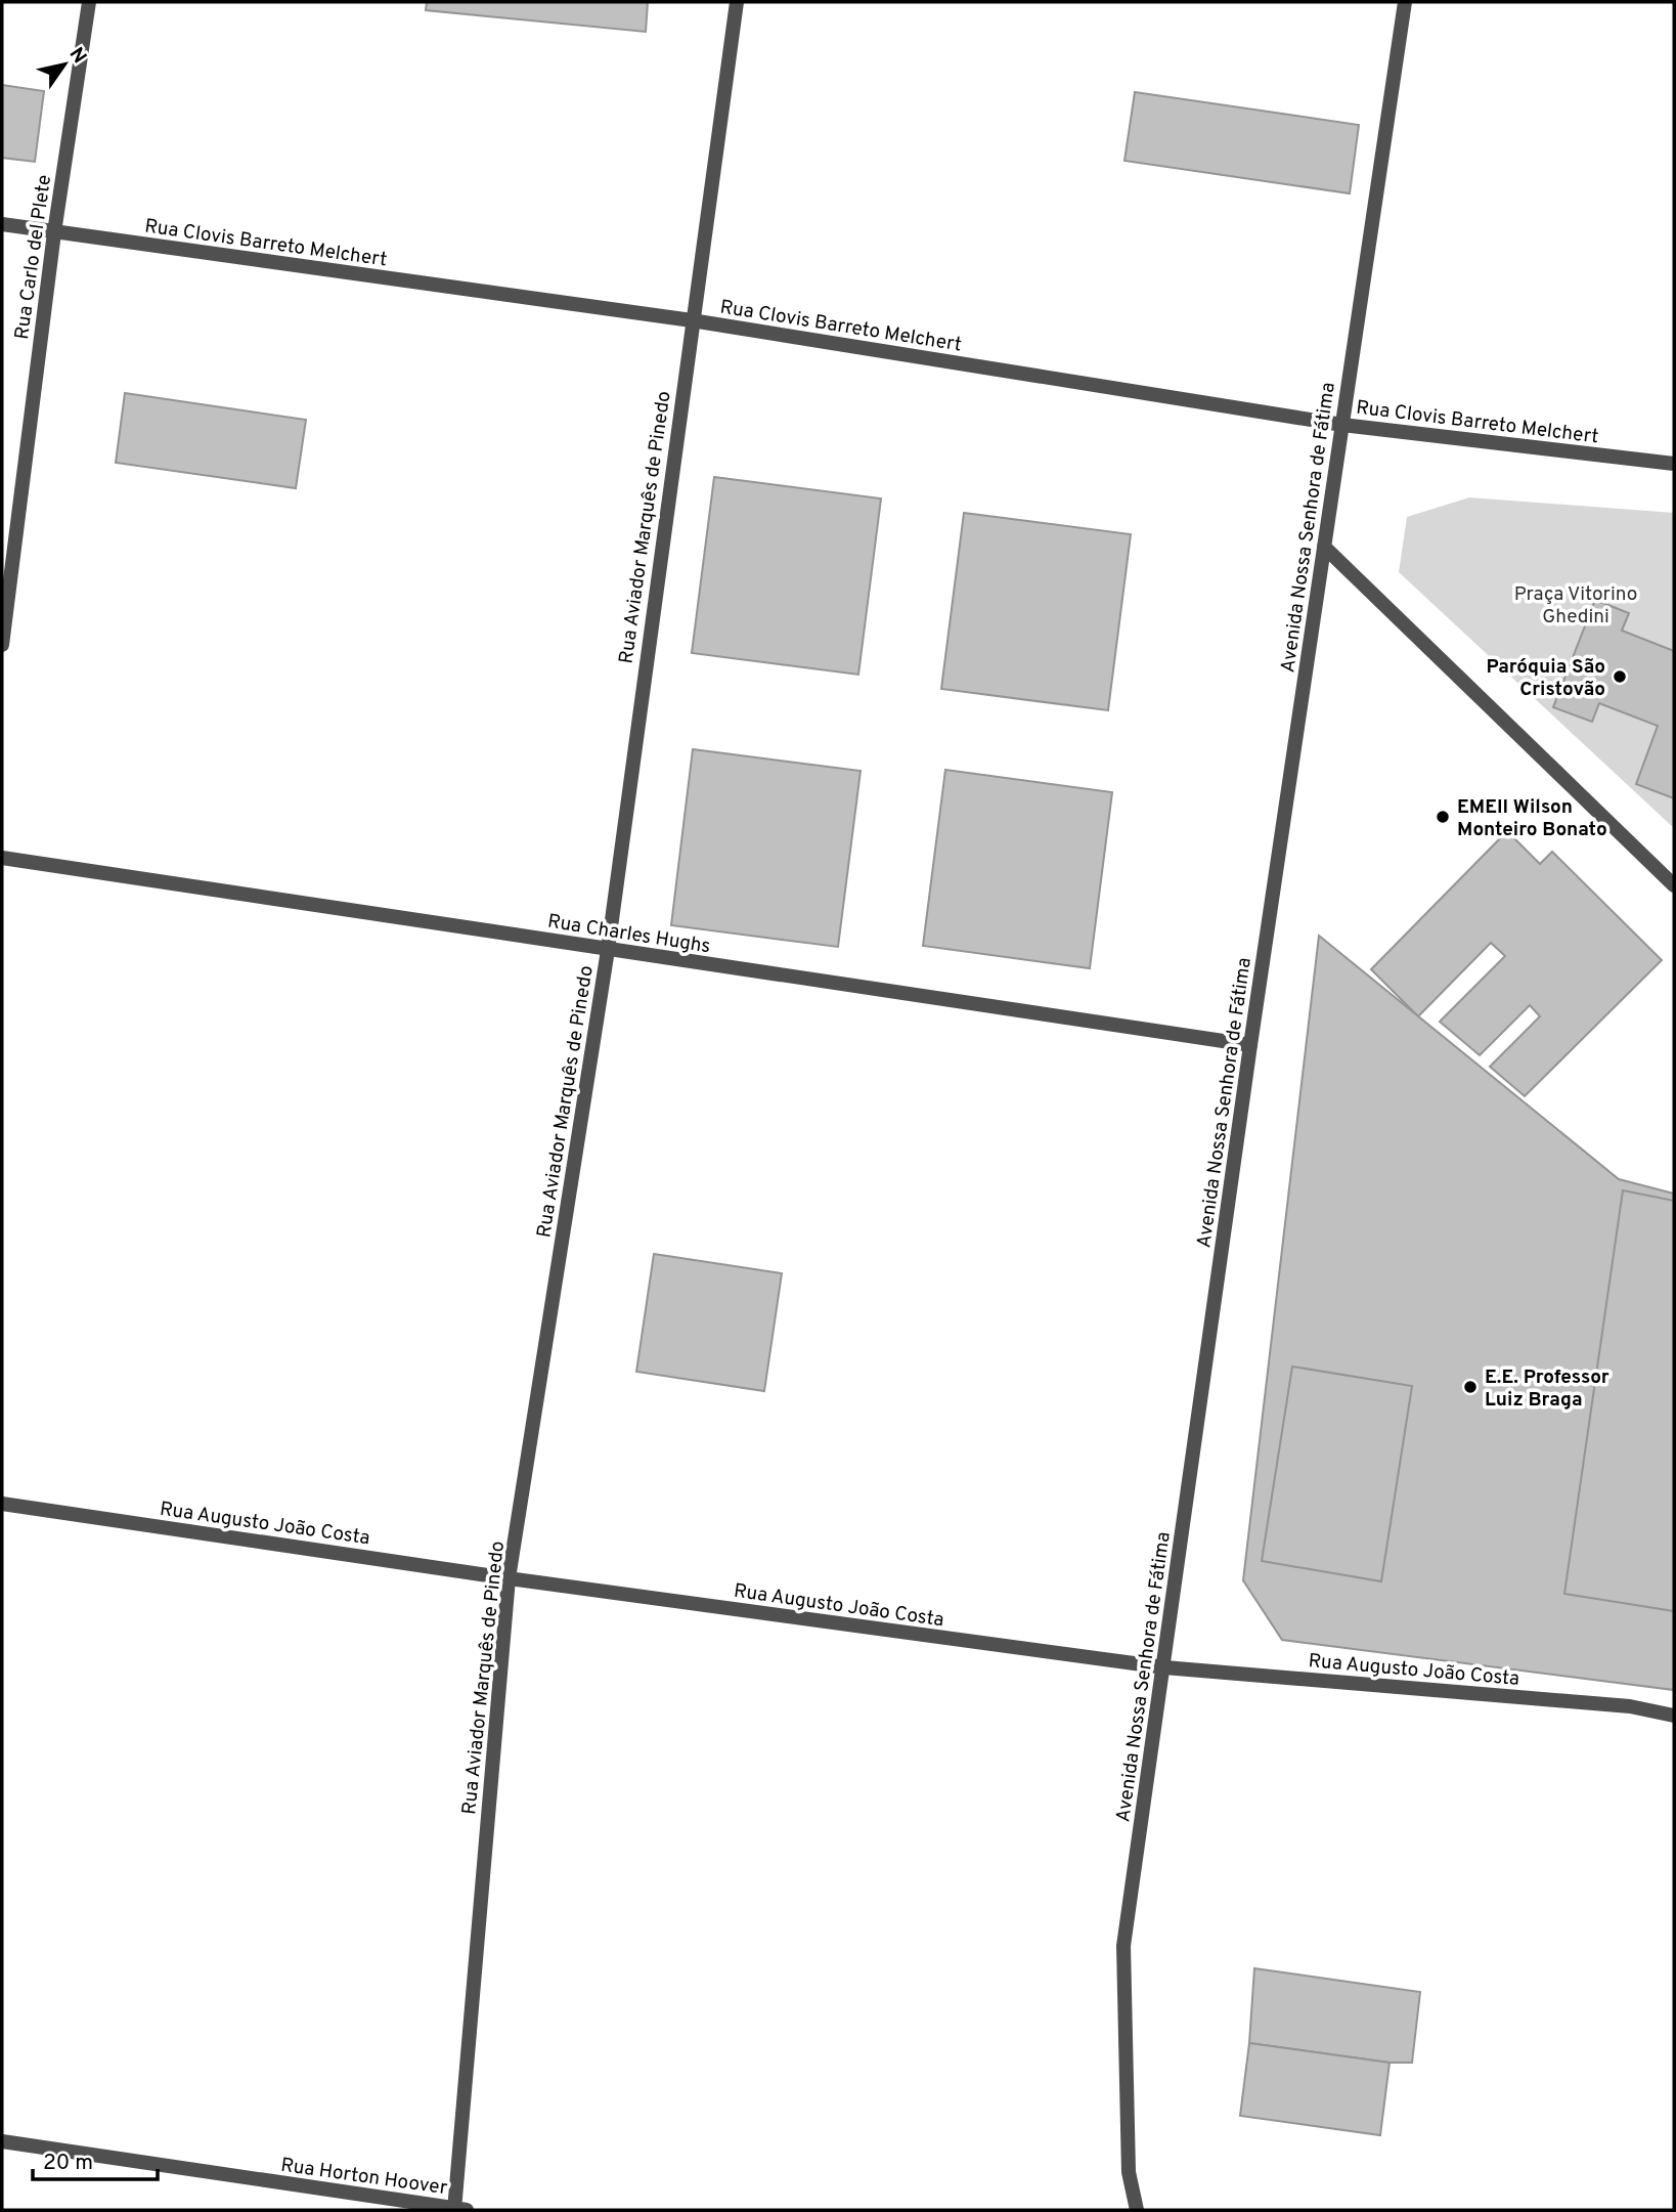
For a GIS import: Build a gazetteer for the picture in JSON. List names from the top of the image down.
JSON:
{
  "streets": {
    "street": [
      "Rua Clovis Barreto Melchert",
      "Rua Carlo del Plete",
      "Rua Aviador Marquês de Pinedo",
      "Avenida Nossa Senhora de Fátima",
      "Rua Charles Hughs",
      "Rua Augusto João Costa",
      "Rua Horton Hoover"
    ]
  },
  "crossings": [
    ["Rua Clovis Barreto Melchert", "Rua Carlo del Plete"],
    ["Rua Clovis Barreto Melchert", "Rua Aviador Marquês de Pinedo"],
    ["Rua Clovis Barreto Melchert", "Avenida Nossa Senhora de Fátima"],
    ["Rua Aviador Marquês de Pinedo", "Rua Charles Hughs"],
    ["Rua Aviador Marquês de Pinedo", "Rua Augusto João Costa"],
    ["Rua Aviador Marquês de Pinedo", "Rua Horton Hoover"],
    ["Avenida Nossa Senhora de Fátima", "Rua Charles Hughs"],
    ["Avenida Nossa Senhora de Fátima", "Rua Augusto João Costa"]
  ],
  "parks": ["Praça Vitorino Ghedini"],
  "places": ["Paróquia São Cristovão", "EMEII Wilson Monteiro Bonato", "E.E. Professor Luiz Braga"],
  "scale_bar": "20 m",
  "north": "top right"
}
